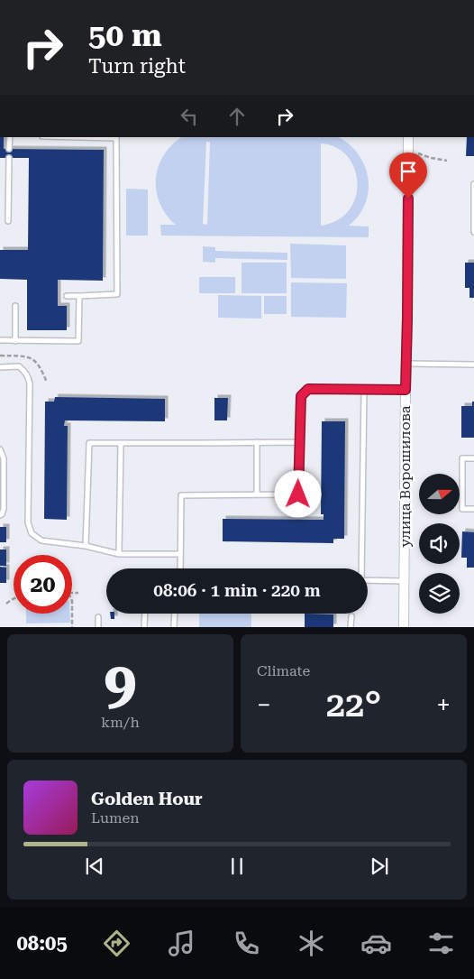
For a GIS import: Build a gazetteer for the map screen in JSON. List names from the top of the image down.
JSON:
{
  "streets": {
    "street": ["улица Ворошилова"]
  },
  "north": "right",
  "page": {
    "turn": ["50 m", "Turn right"],
    "limit": "20",
    "trip": "08:06 · 1 min · 220 m",
    "tile": [
      ["9", "km/h"],
      "Climate"
    ],
    "heat": ["−", "22°", "+"],
    "song": ["Golden Hour", "Lumen"],
    "tabs": "08:05"
  }
}
